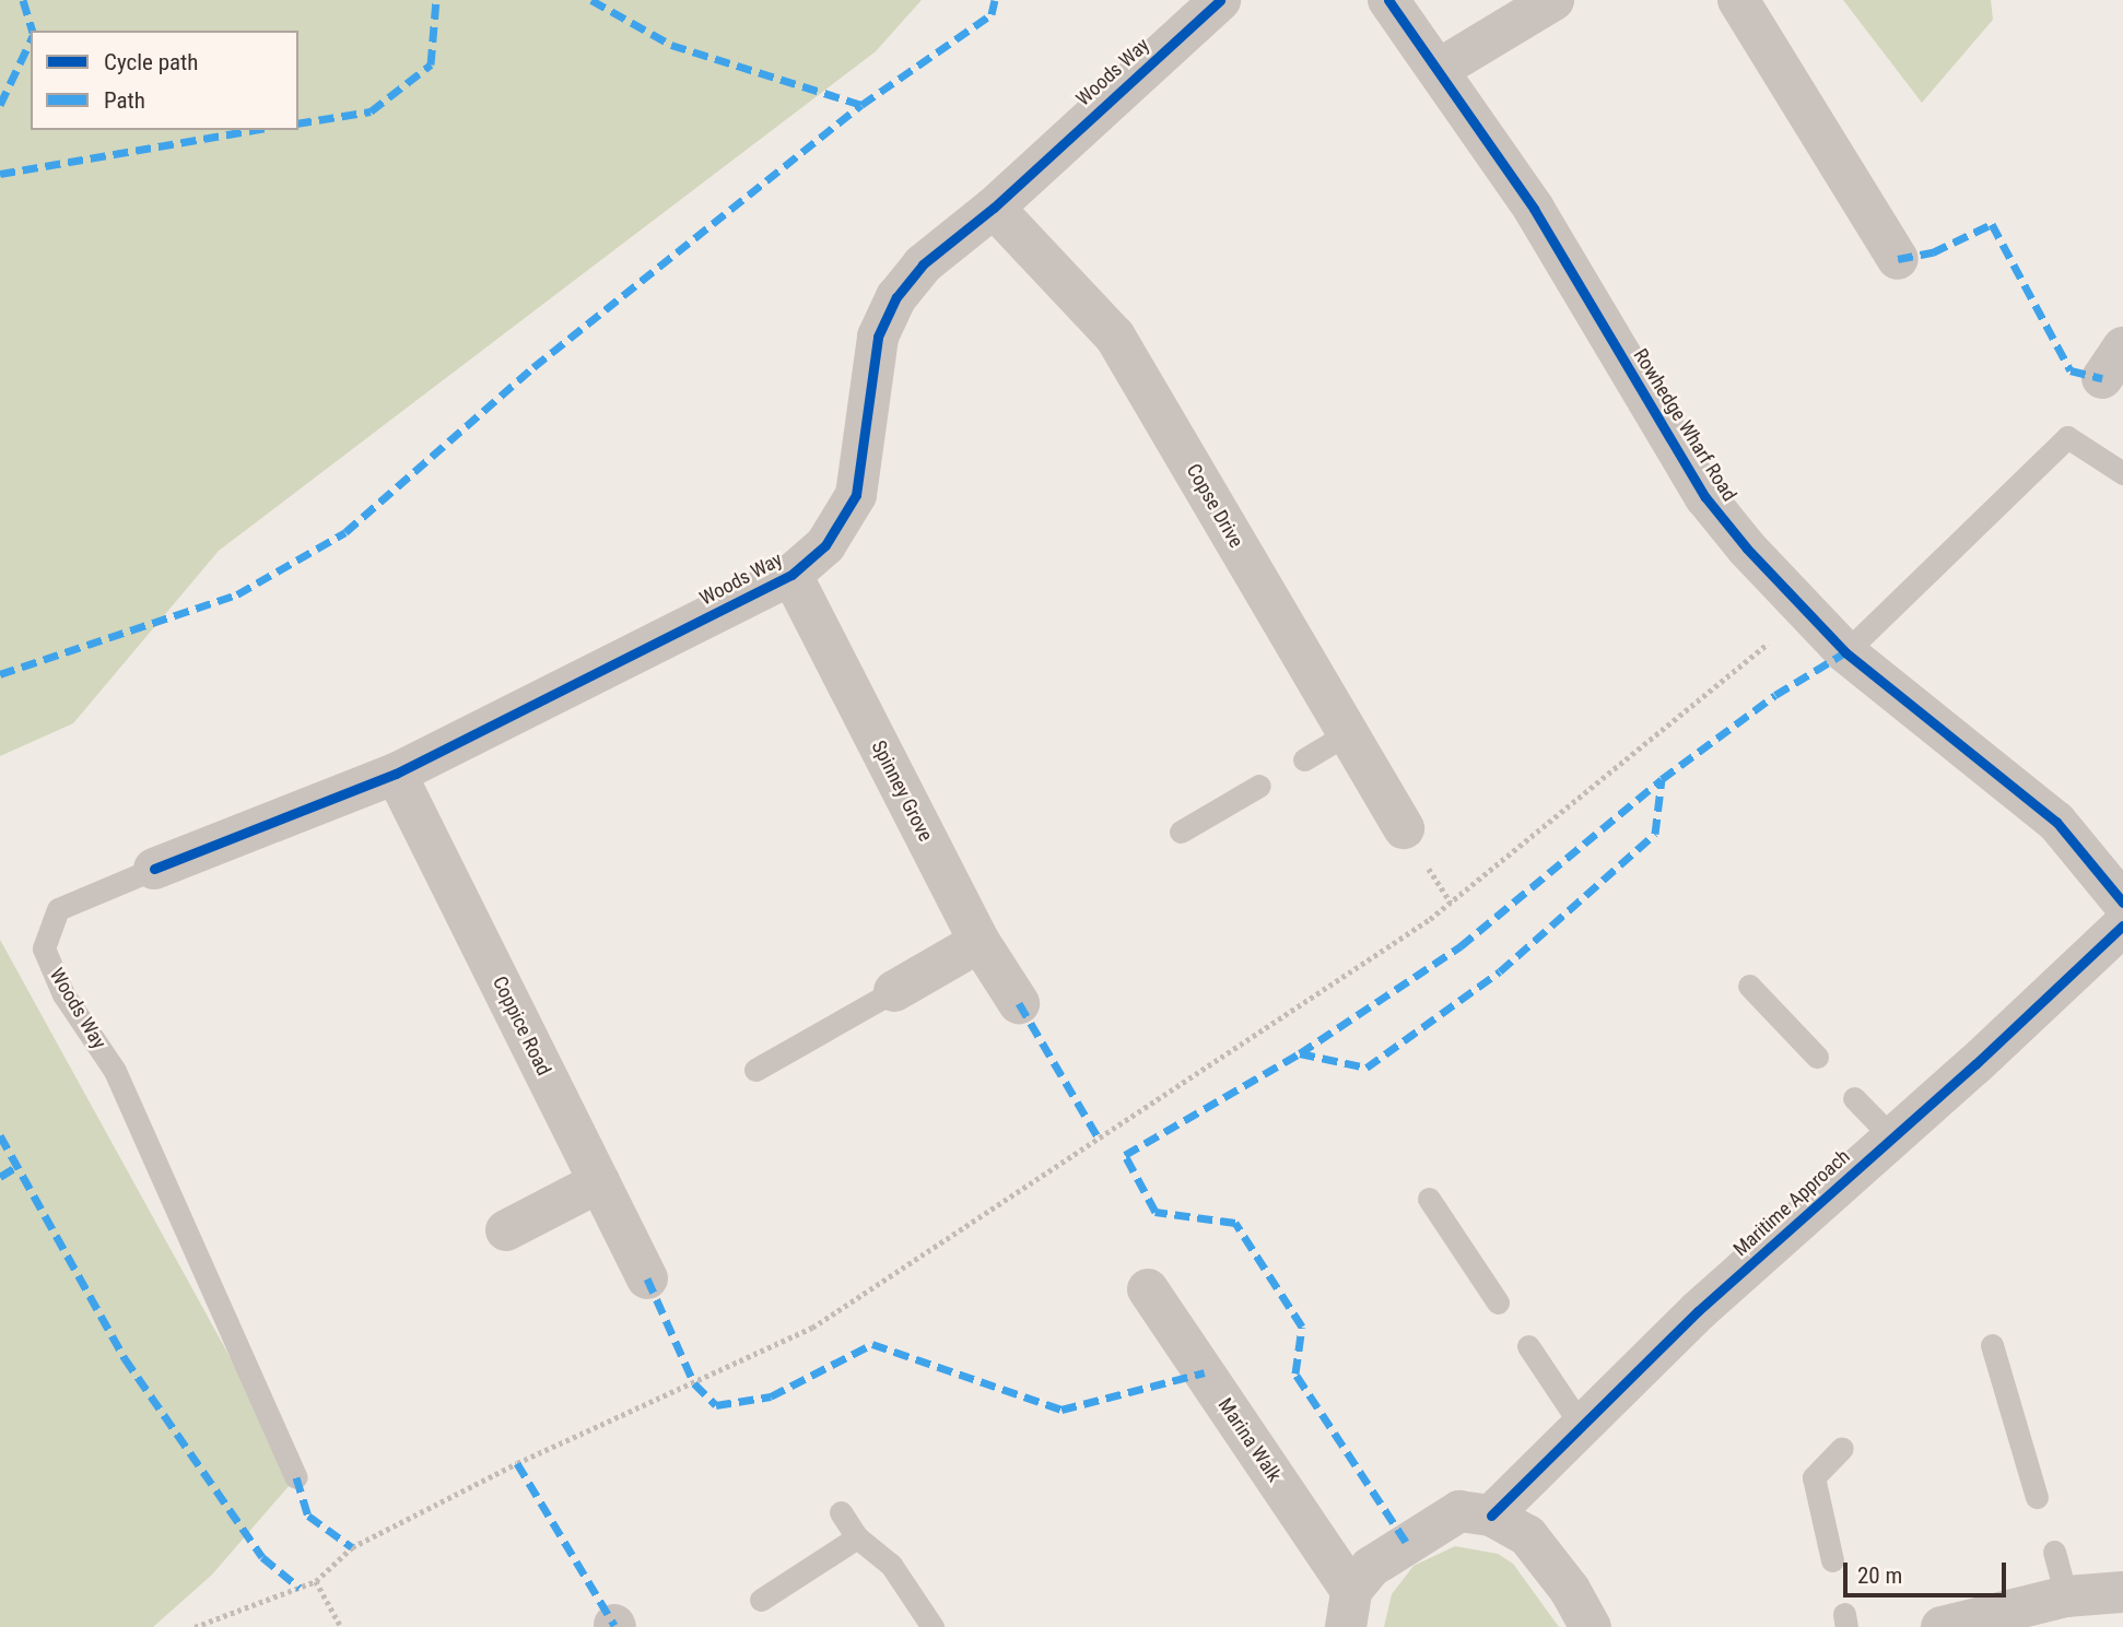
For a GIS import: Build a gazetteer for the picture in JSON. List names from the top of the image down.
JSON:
{
  "streets": {
    "street": [
      "Woods Way",
      "Rowhedge Wharf Road",
      "Copse Drive",
      "Spinney Grove",
      "Coppice Road",
      "Maritime Approach",
      "Marina Walk"
    ]
  },
  "crossings": [
    ["Woods Way", "Copse Drive"],
    ["Woods Way", "Spinney Grove"],
    ["Woods Way", "Coppice Road"]
  ],
  "legend": ["Cycle path", "Path"],
  "scale_bar": "20 m"
}
